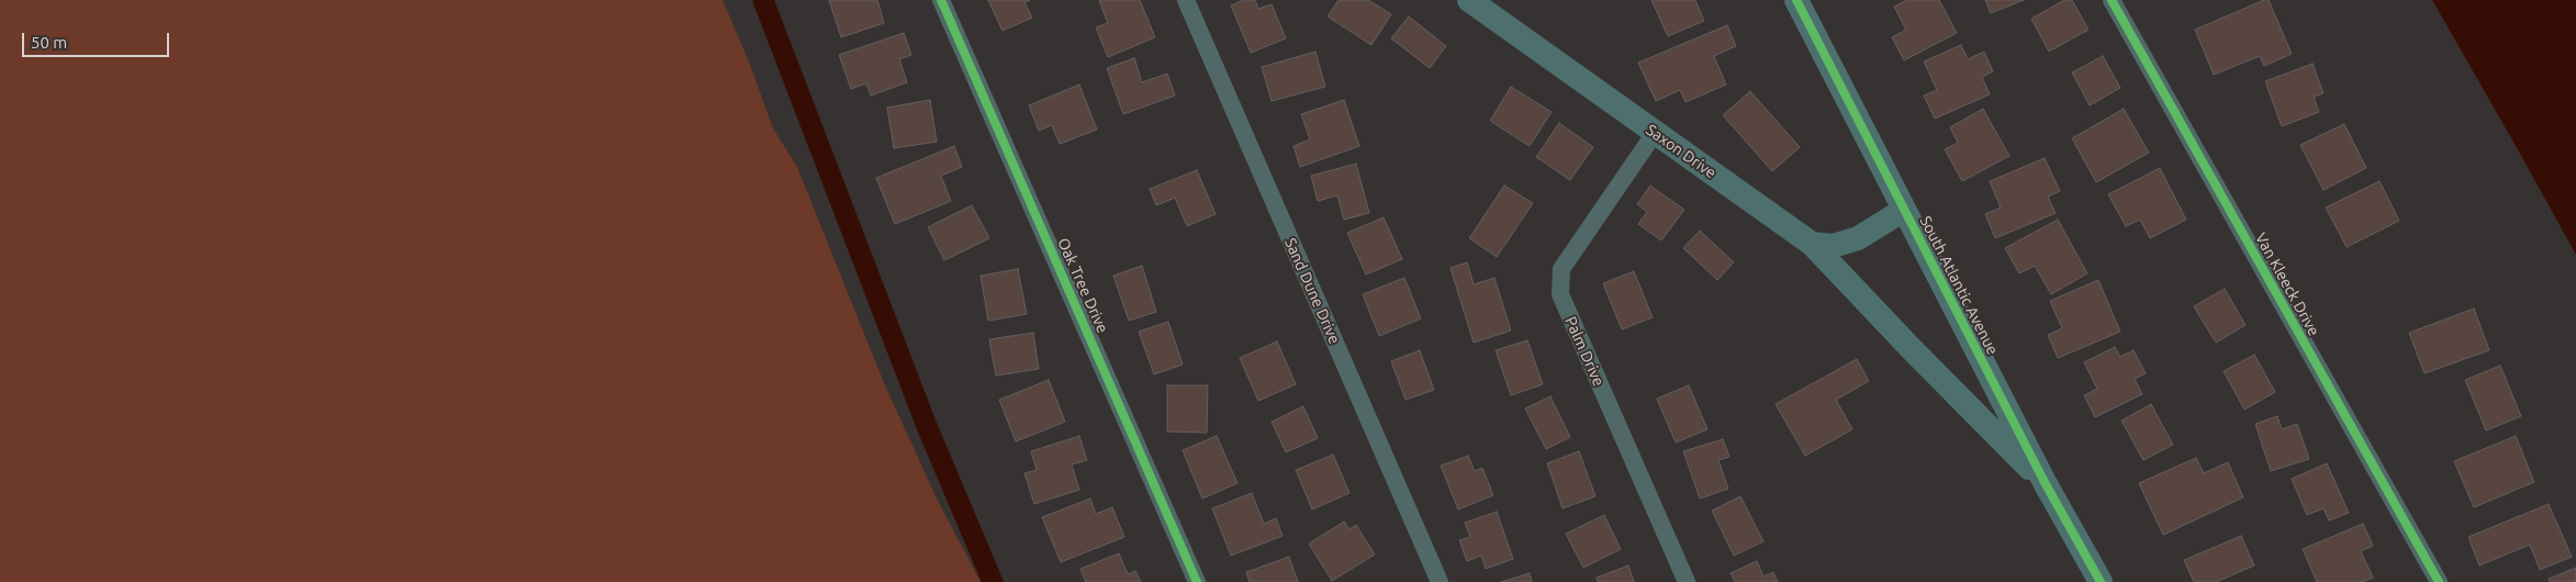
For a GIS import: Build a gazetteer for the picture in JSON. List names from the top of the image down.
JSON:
{
  "streets": {
    "street": [
      "Saxon Drive",
      "Van Kleeck Drive",
      "Oak Tree Drive",
      "South Atlantic Avenue",
      "Sand Dune Drive",
      "Palm Drive"
    ]
  },
  "crossings": [
    ["Saxon Drive", "South Atlantic Avenue"],
    ["Saxon Drive", "Palm Drive"]
  ],
  "scale_bar": "50 m"
}
